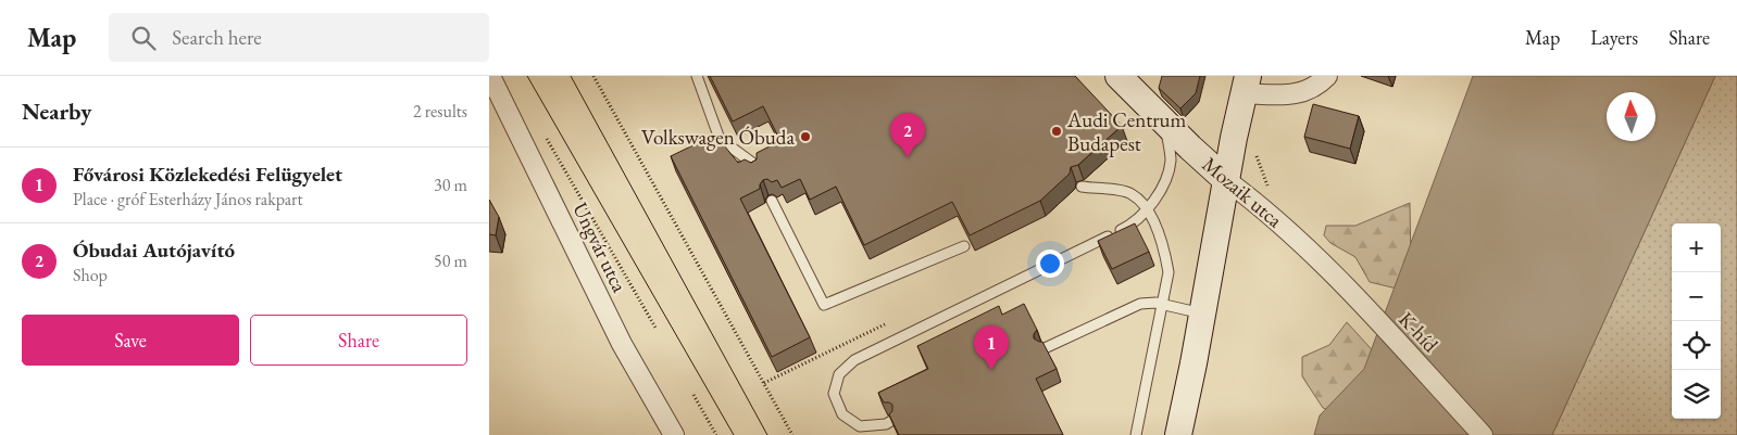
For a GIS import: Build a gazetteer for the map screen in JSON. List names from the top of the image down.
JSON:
{
  "streets": {
    "main road": ["Mozaik utca"],
    "street": ["Ungvár utca", "K-híd"]
  },
  "crossings": [
    ["Mozaik utca", "K-híd"]
  ],
  "places": ["Audi Centrum Budapest", "Volkswagen Óbuda"],
  "north": "top",
  "page": {
    "header": "Map",
    "search": "Search here",
    "nav": ["Map", "Layers", "Share"],
    "heading": ["Nearby", "2 results"],
    "pins": ["2", "1"],
    "list": [
      {
        "mark": "1",
        "name": "Fővárosi Közlekedési Felügyelet",
        "note": "Place · gróf Esterházy János rakpart",
        "value": "30 m"
      },
      {
        "mark": "2",
        "name": "Óbudai Autójavító",
        "note": "Shop",
        "value": "50 m"
      }
    ],
    "map_buttons": ["+", "−"],
    "buttons": ["Save", "Share"]
  }
}
